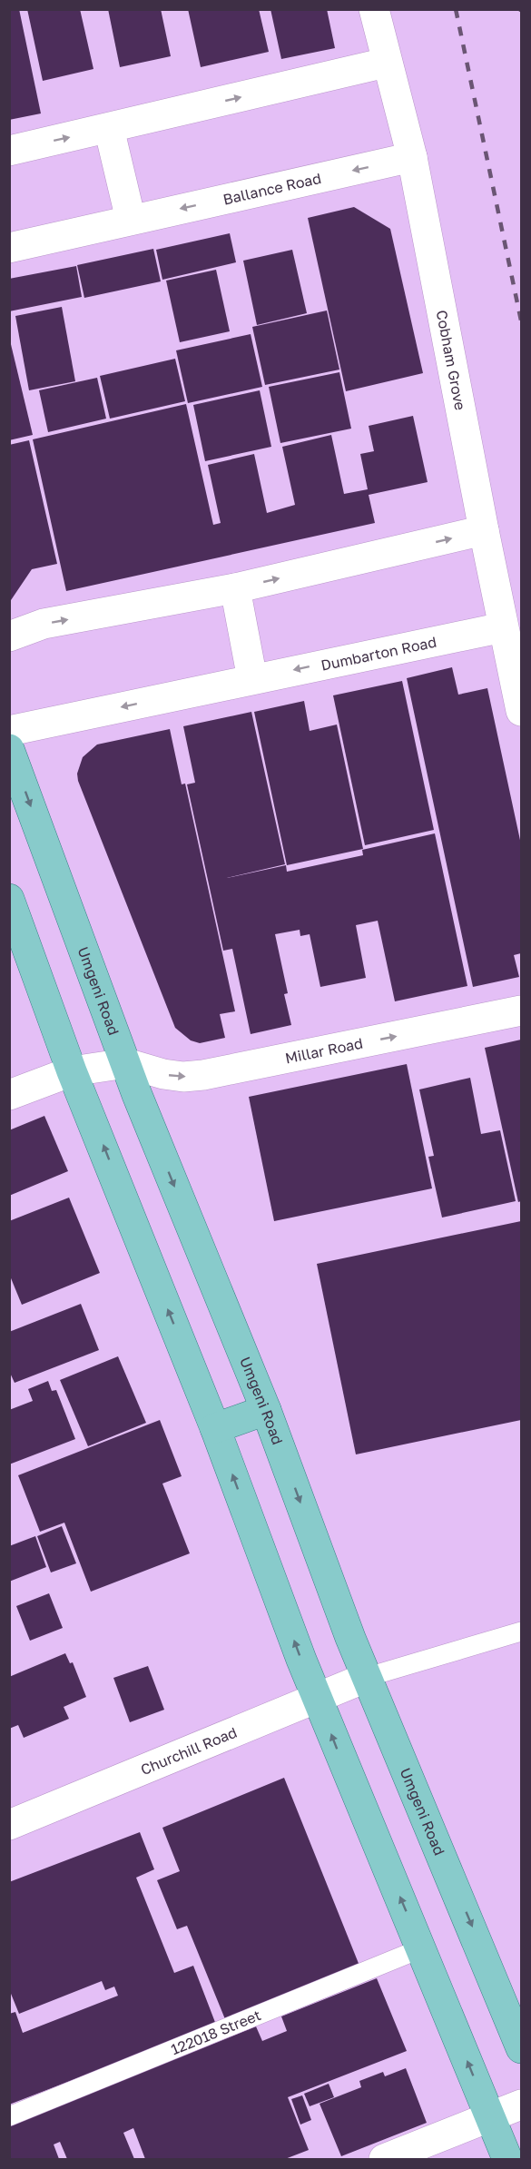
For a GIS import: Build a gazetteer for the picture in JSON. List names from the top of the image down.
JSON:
{
  "streets": {
    "main road": ["Umgeni Road"],
    "street": [
      "Ballance Road",
      "Cobham Grove",
      "Dumbarton Road",
      "Millar Road",
      "Churchill Road"
    ],
    "lane": ["122018 Street"]
  },
  "crossings": [
    ["Ballance Road", "Cobham Grove"],
    ["Cobham Grove", "Dumbarton Road"],
    ["Umgeni Road", "Millar Road"],
    ["Umgeni Road", "Churchill Road"]
  ],
  "one_way": ["Millar Road"]
}
